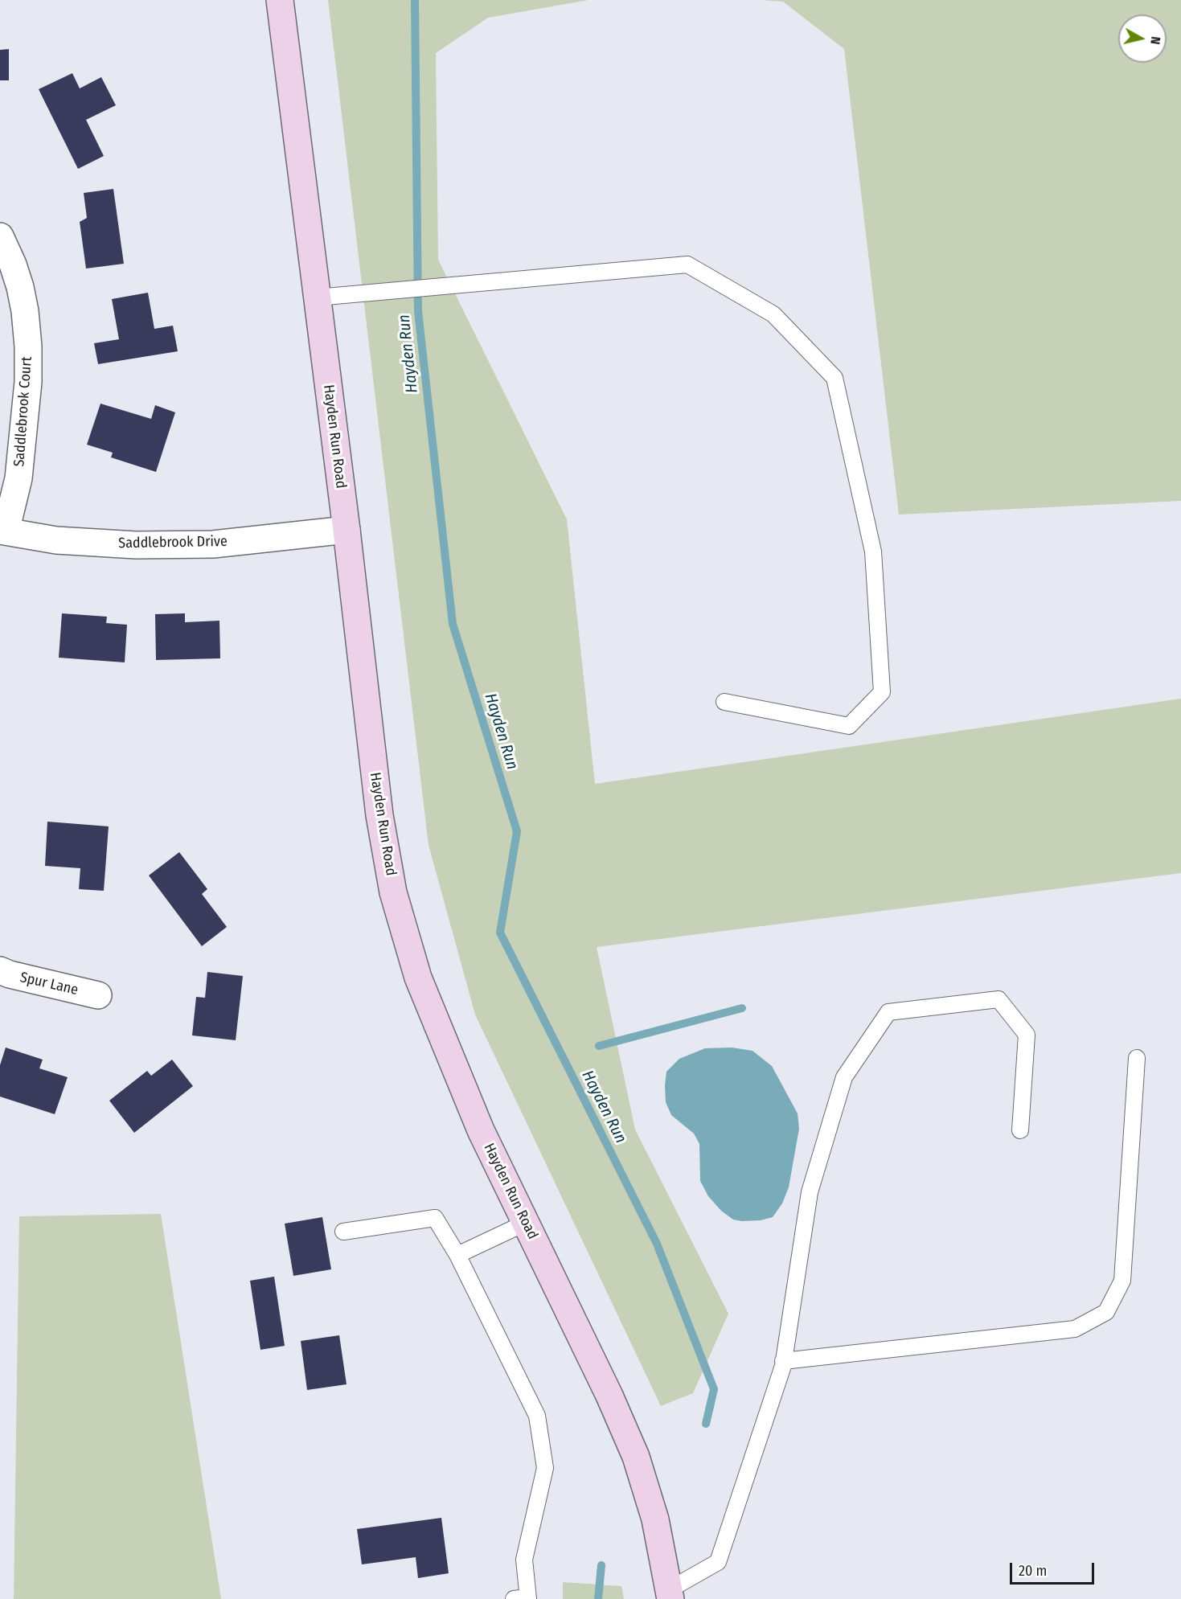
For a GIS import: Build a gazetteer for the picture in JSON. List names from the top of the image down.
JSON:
{
  "streets": {
    "main road": ["Hayden Run Road"],
    "street": ["Saddlebrook Court", "Saddlebrook Drive", "Spur Lane"]
  },
  "crossings": [
    ["Saddlebrook Court", "Saddlebrook Drive"],
    ["Hayden Run Road", "Saddlebrook Drive"]
  ],
  "water": ["Hayden Run"],
  "scale_bar": "20 m",
  "north": "right"
}
